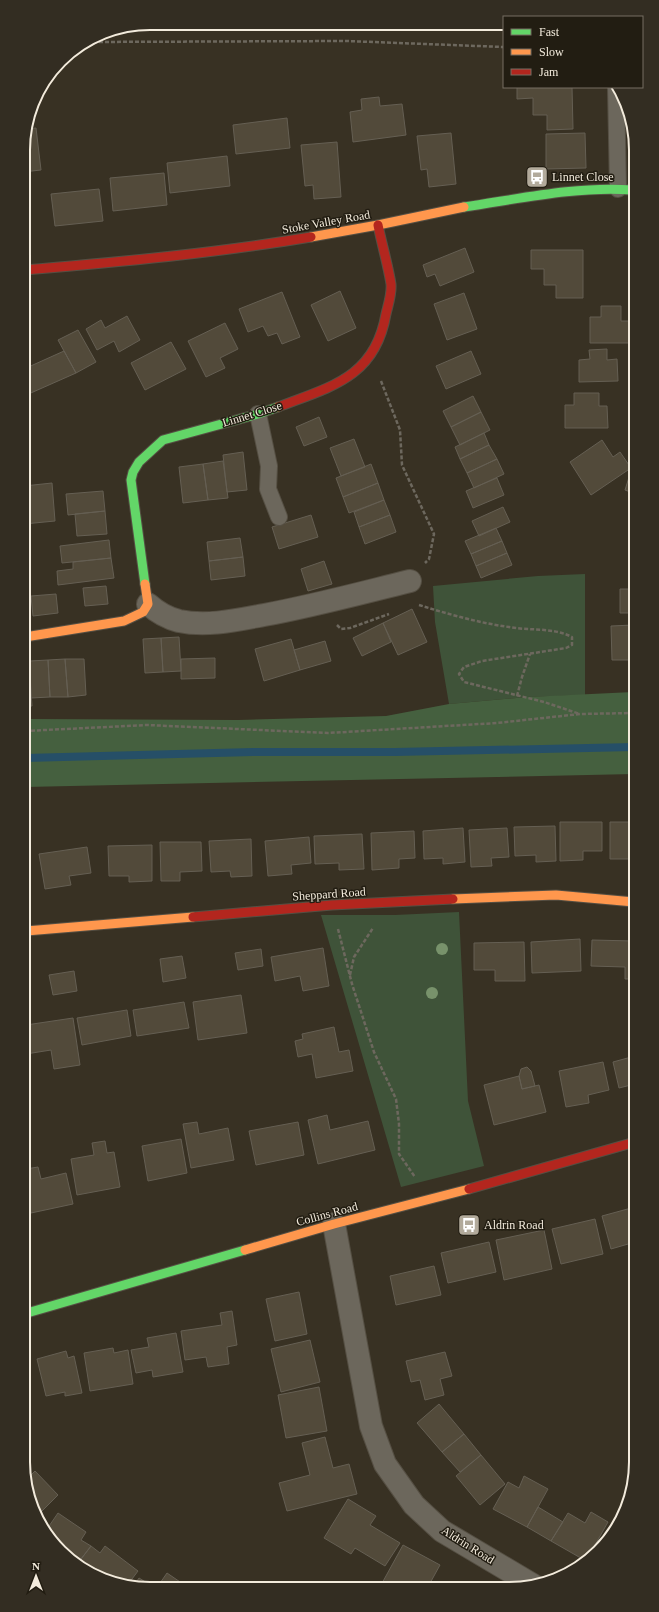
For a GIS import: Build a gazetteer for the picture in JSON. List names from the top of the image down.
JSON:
{
  "streets": {
    "street": [
      "Stoke Valley Road",
      "Linnet Close",
      "Sheppard Road",
      "Collins Road",
      "Aldrin Road"
    ]
  },
  "crossings": [
    ["Stoke Valley Road", "Linnet Close"],
    ["Collins Road", "Aldrin Road"]
  ],
  "places": {
    "bus stop": ["Linnet Close", "Aldrin Road"]
  },
  "legend": ["Fast", "Slow", "Jam"],
  "north": "top"
}
